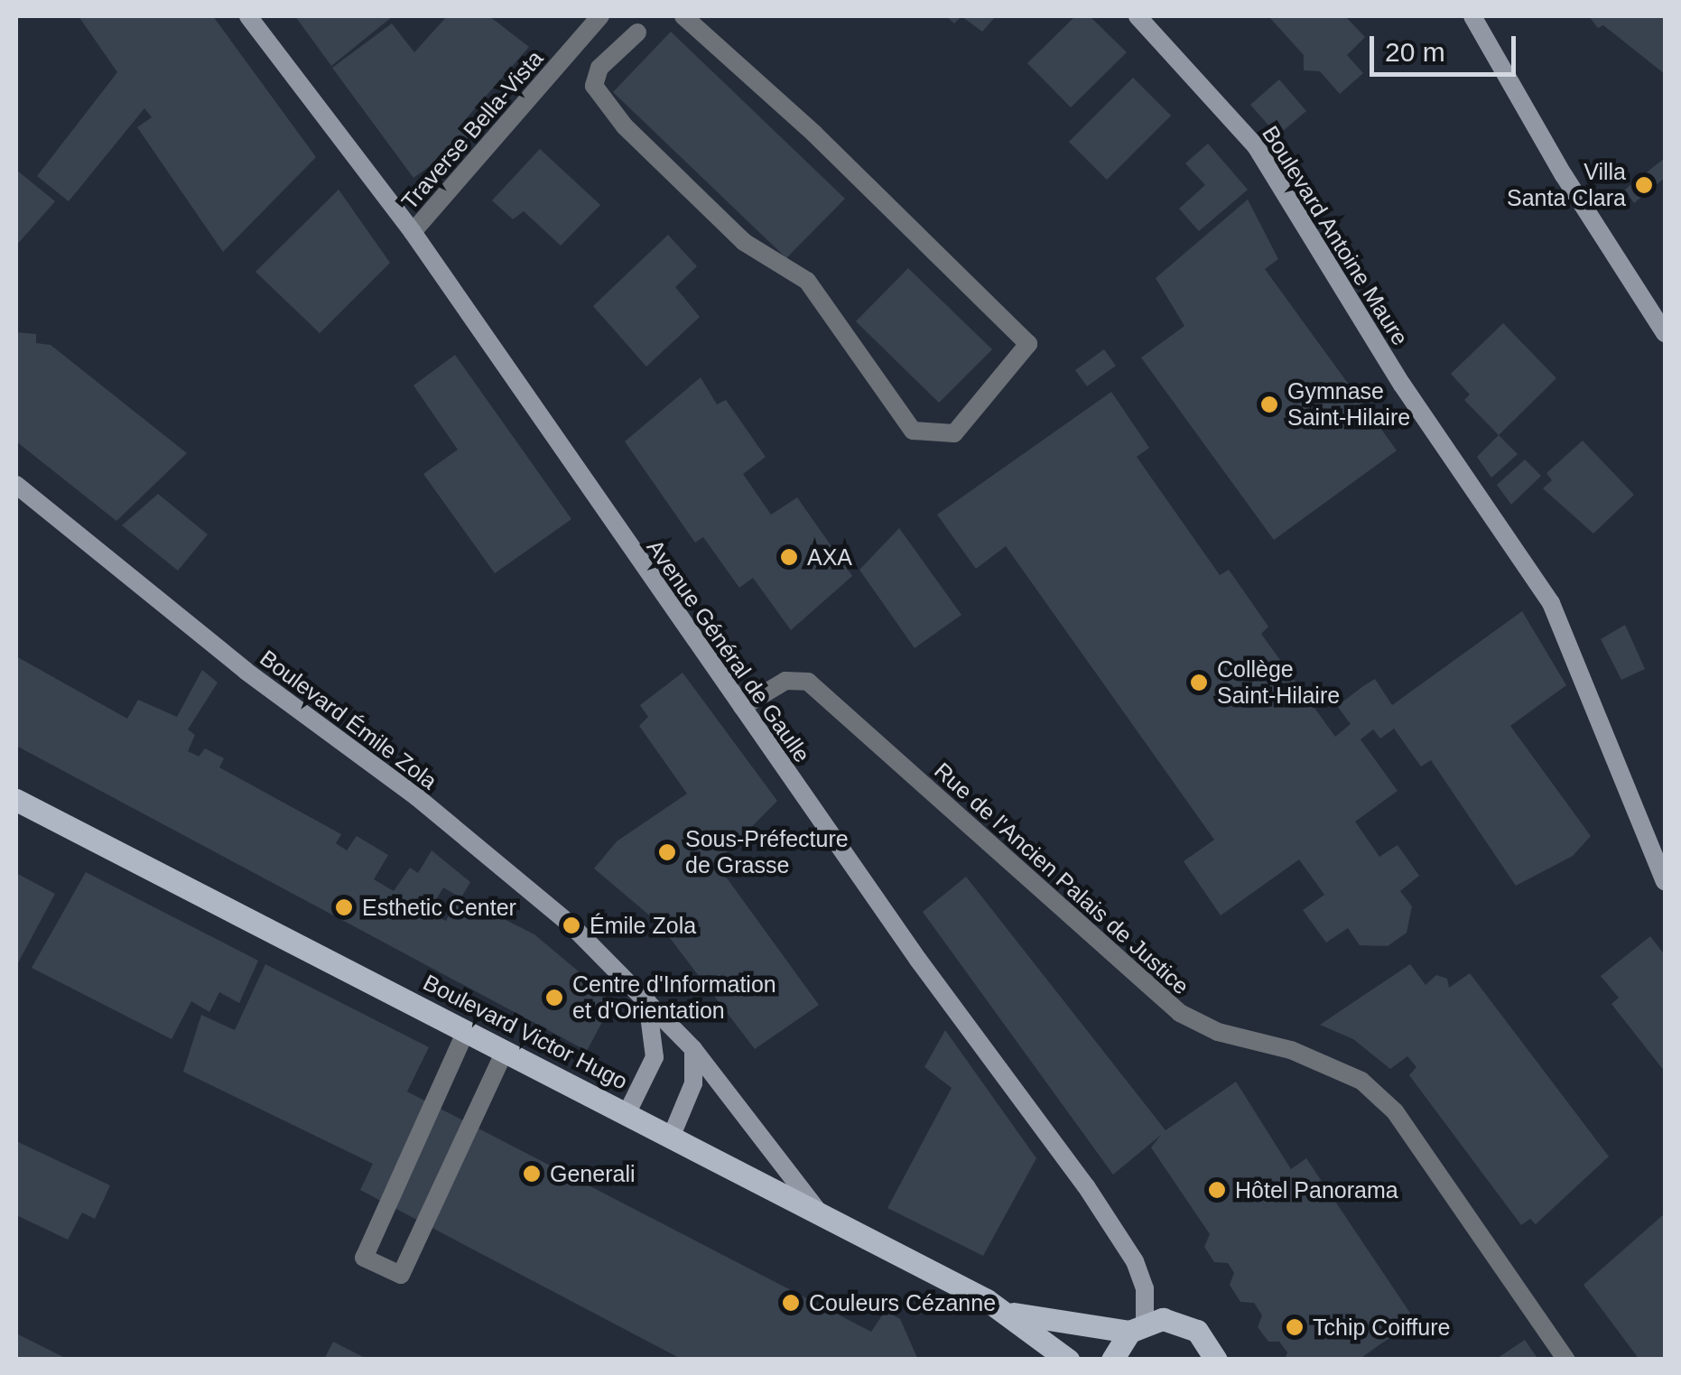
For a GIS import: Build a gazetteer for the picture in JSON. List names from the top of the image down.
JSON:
{
  "streets": {
    "main road": [
      "Boulevard Antoine Maure",
      "Avenue Général de Gaulle",
      "Boulevard Émile Zola",
      "Boulevard Victor Hugo"
    ],
    "street": ["Traverse Bella-Vista", "Rue de l'Ancien Palais de Justice"]
  },
  "crossings": [
    ["Traverse Bella-Vista", "Avenue Général de Gaulle"],
    ["Avenue Général de Gaulle", "Rue de l'Ancien Palais de Justice"],
    ["Avenue Général de Gaulle", "Boulevard Victor Hugo"],
    ["Boulevard Émile Zola", "Boulevard Victor Hugo"]
  ],
  "places": [
    "Villa Santa Clara",
    "Gymnase Saint-Hilaire",
    "AXA",
    "Collège Saint-Hilaire",
    "Sous-Préfecture de Grasse",
    "Esthetic Center",
    "Émile Zola",
    "Centre d'Information et d'Orientation",
    "Generali",
    "Hôtel Panorama",
    "Couleurs Cézanne",
    "Tchip Coiffure"
  ],
  "scale_bar": "20 m"
}
